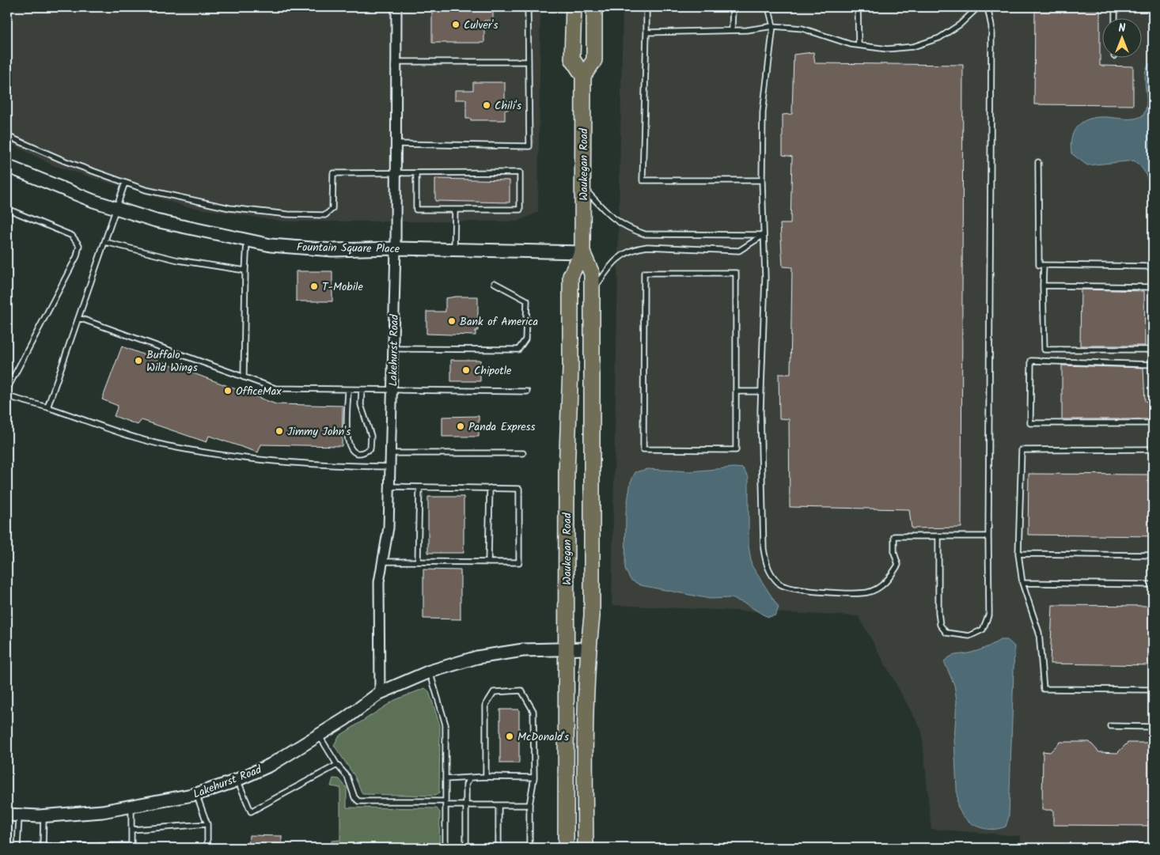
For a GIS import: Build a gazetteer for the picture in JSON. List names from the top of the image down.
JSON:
{
  "streets": {
    "main road": ["Waukegan Road"],
    "street": ["Fountain Square Place", "Lakehurst Road"]
  },
  "crossings": [
    ["Waukegan Road", "Fountain Square Place"],
    ["Waukegan Road", "Lakehurst Road"],
    ["Fountain Square Place", "Lakehurst Road"]
  ],
  "places": [
    "Culver's",
    "Chili's",
    "T-Mobile",
    "Bank of America",
    "Buffalo Wild Wings",
    "Chipotle",
    "OfficeMax",
    "Panda Express",
    "Jimmy John's",
    "McDonald's"
  ],
  "north": "top"
}
